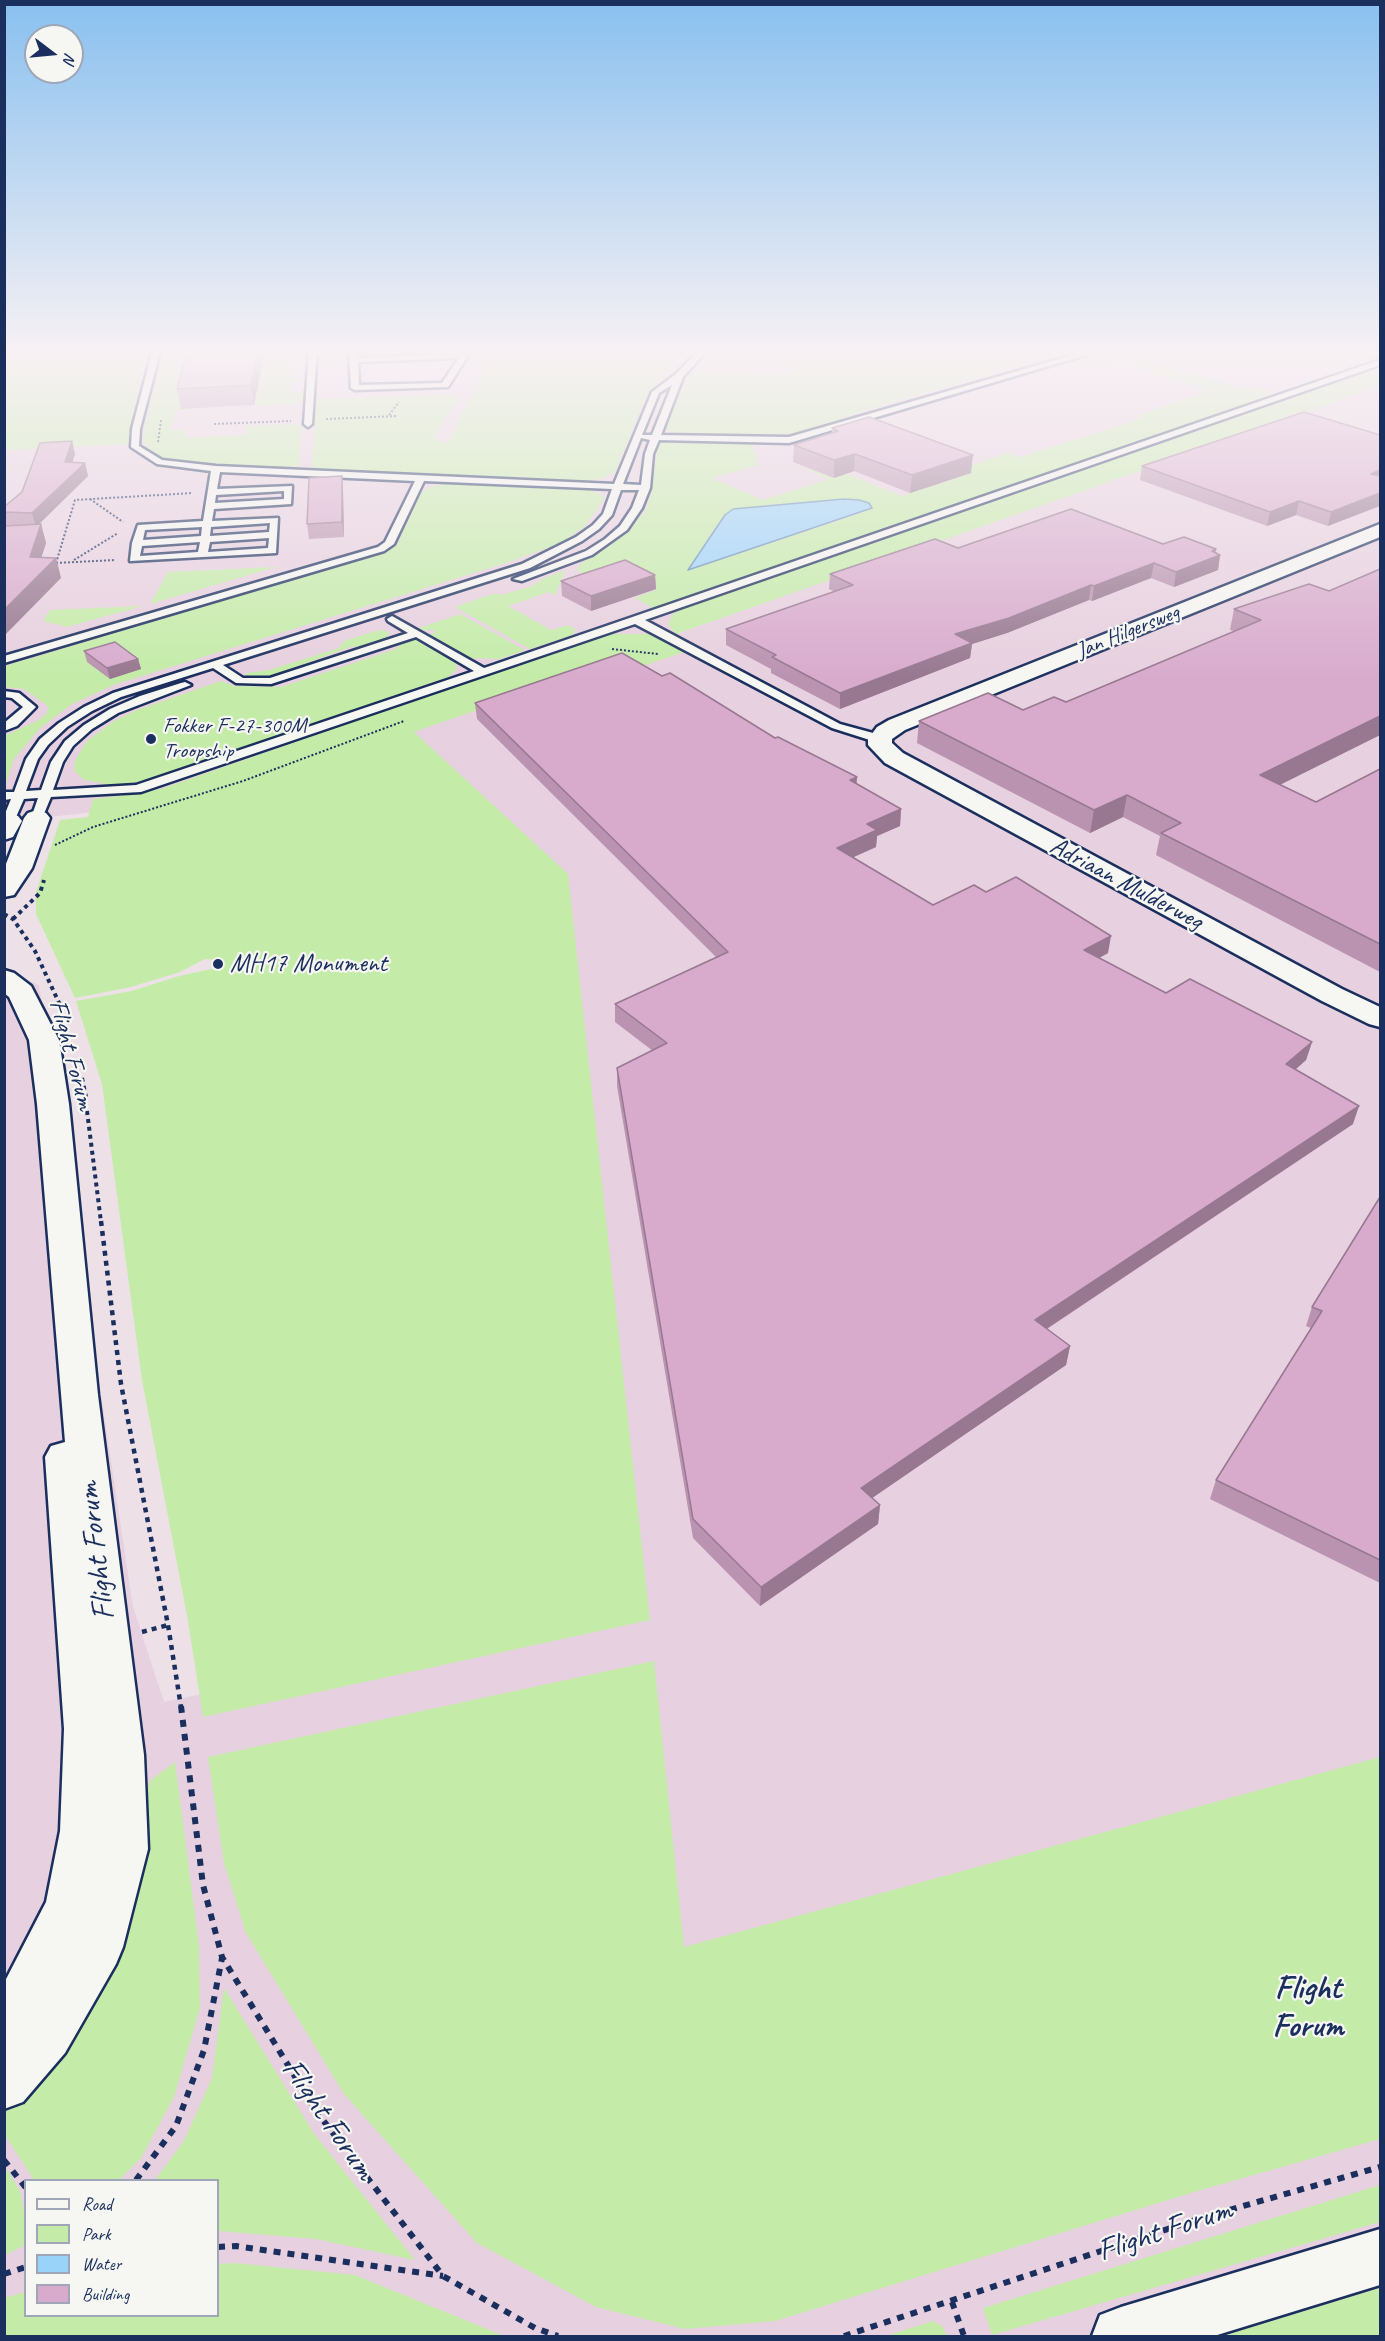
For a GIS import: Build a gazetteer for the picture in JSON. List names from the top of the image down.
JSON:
{
  "streets": {
    "street": ["Jan Hilgersweg", "Adriaan Mulderweg", "Flight Forum"]
  },
  "crossings": [
    ["Jan Hilgersweg", "Adriaan Mulderweg"]
  ],
  "districts": ["Flight Forum"],
  "places": ["Fokker F-27-300M Troopship", "MH17 Monument"],
  "legend": [
    "Road",
    "Park",
    "Water",
    "Building"
  ],
  "north": "right"
}
